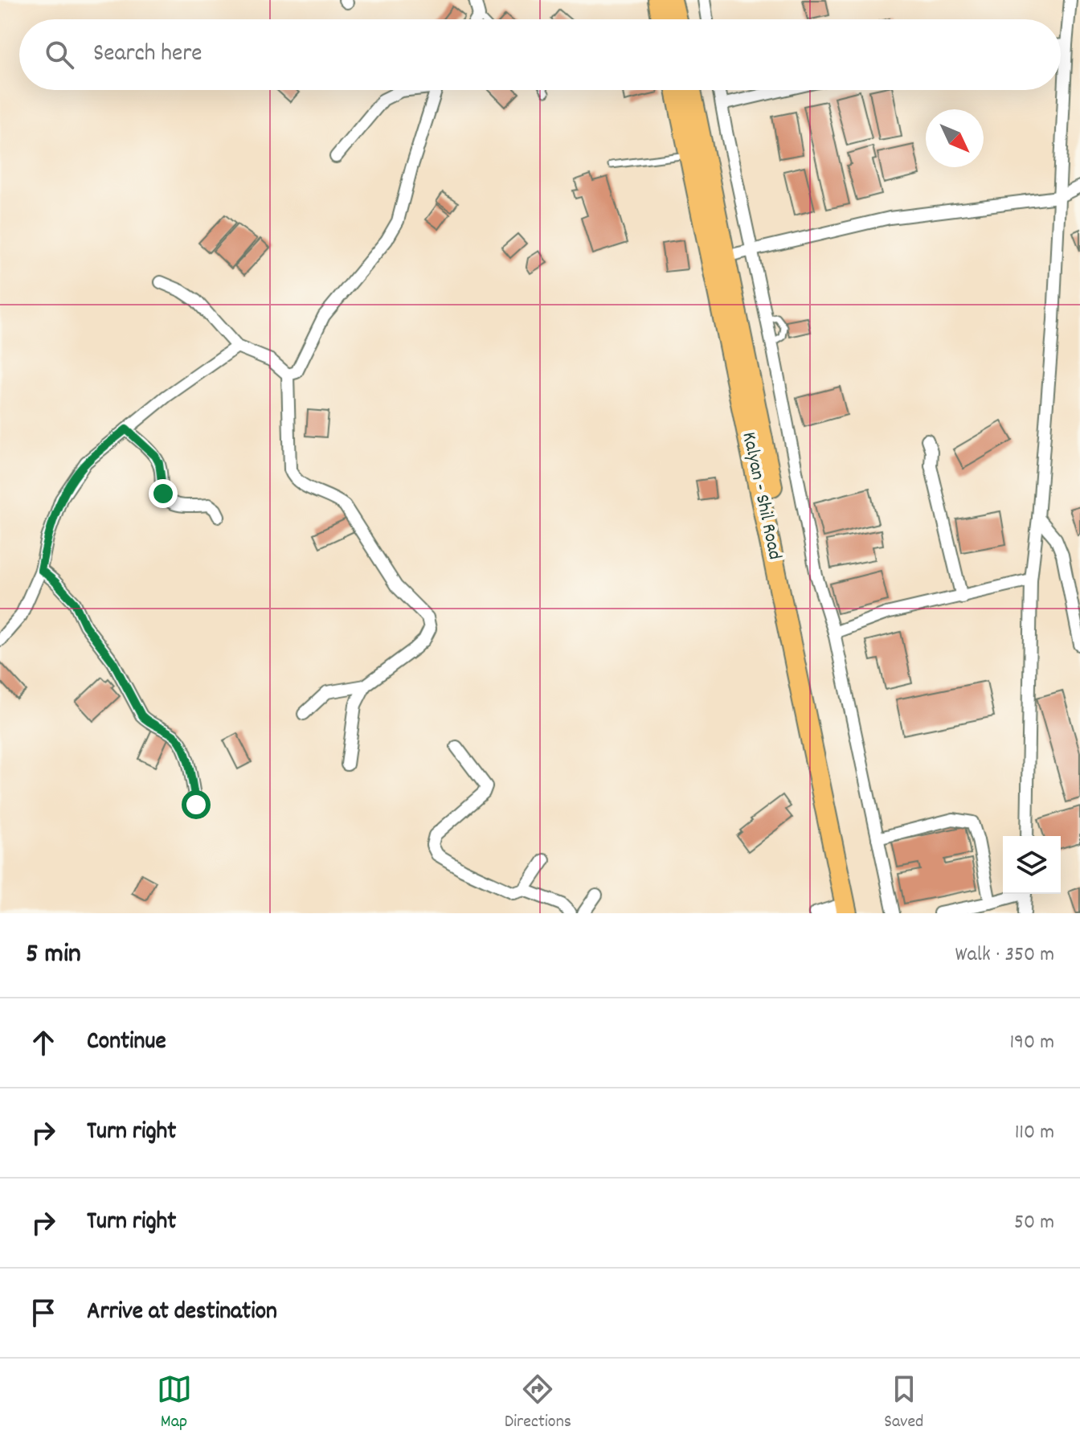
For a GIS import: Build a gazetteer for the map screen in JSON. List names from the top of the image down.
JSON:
{
  "streets": {
    "main road": ["Kalyan - Shil Road"]
  },
  "north": "bottom right",
  "page": {
    "search": "Search here",
    "heading": ["5 min", "Walk · 350 m"],
    "list": [
      ["Continue", "190 m"],
      ["Turn right", "110 m"],
      ["Turn right", "50 m"],
      "Arrive at destination"
    ],
    "nav": ["Map", "Directions", "Saved"]
  }
}
